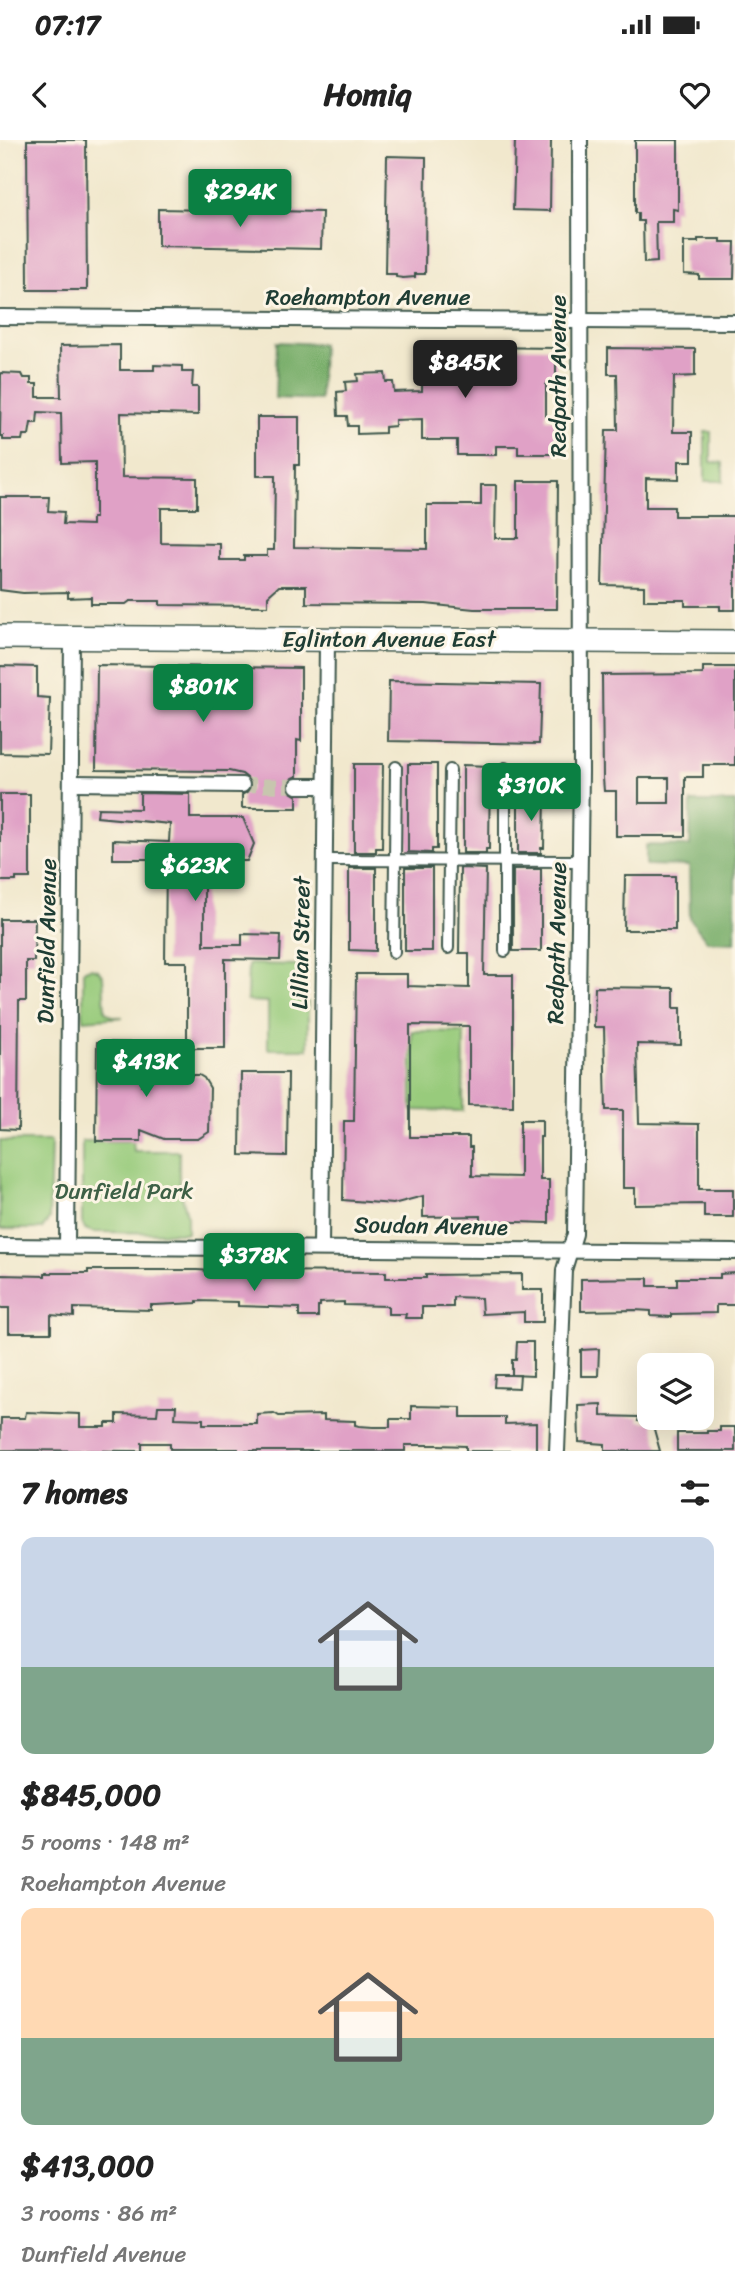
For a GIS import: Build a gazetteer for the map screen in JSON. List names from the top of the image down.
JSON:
{
  "streets": {
    "main road": ["Eglinton Avenue East"],
    "street": [
      "Roehampton Avenue",
      "Redpath Avenue",
      "Dunfield Avenue",
      "Lillian Street",
      "Soudan Avenue"
    ]
  },
  "crossings": [
    ["Roehampton Avenue", "Redpath Avenue"],
    ["Redpath Avenue", "Eglinton Avenue East"],
    ["Redpath Avenue", "Soudan Avenue"],
    ["Eglinton Avenue East", "Dunfield Avenue"],
    ["Eglinton Avenue East", "Lillian Street"],
    ["Dunfield Avenue", "Soudan Avenue"],
    ["Lillian Street", "Soudan Avenue"]
  ],
  "parks": ["Dunfield Park"],
  "page": {
    "status": "07:17",
    "header": "Homiq",
    "price": [
      "$294K",
      "$845K",
      "$801K",
      "$310K",
      "$623K",
      "$413K",
      "$378K"
    ],
    "heading": "7 homes",
    "list": [
      {
        "name": "$845,000",
        "note": "5 rooms · 148 m² · Roehampton Avenue"
      },
      {
        "name": "$413,000",
        "note": "3 rooms · 86 m² · Dunfield Avenue"
      }
    ]
  }
}
